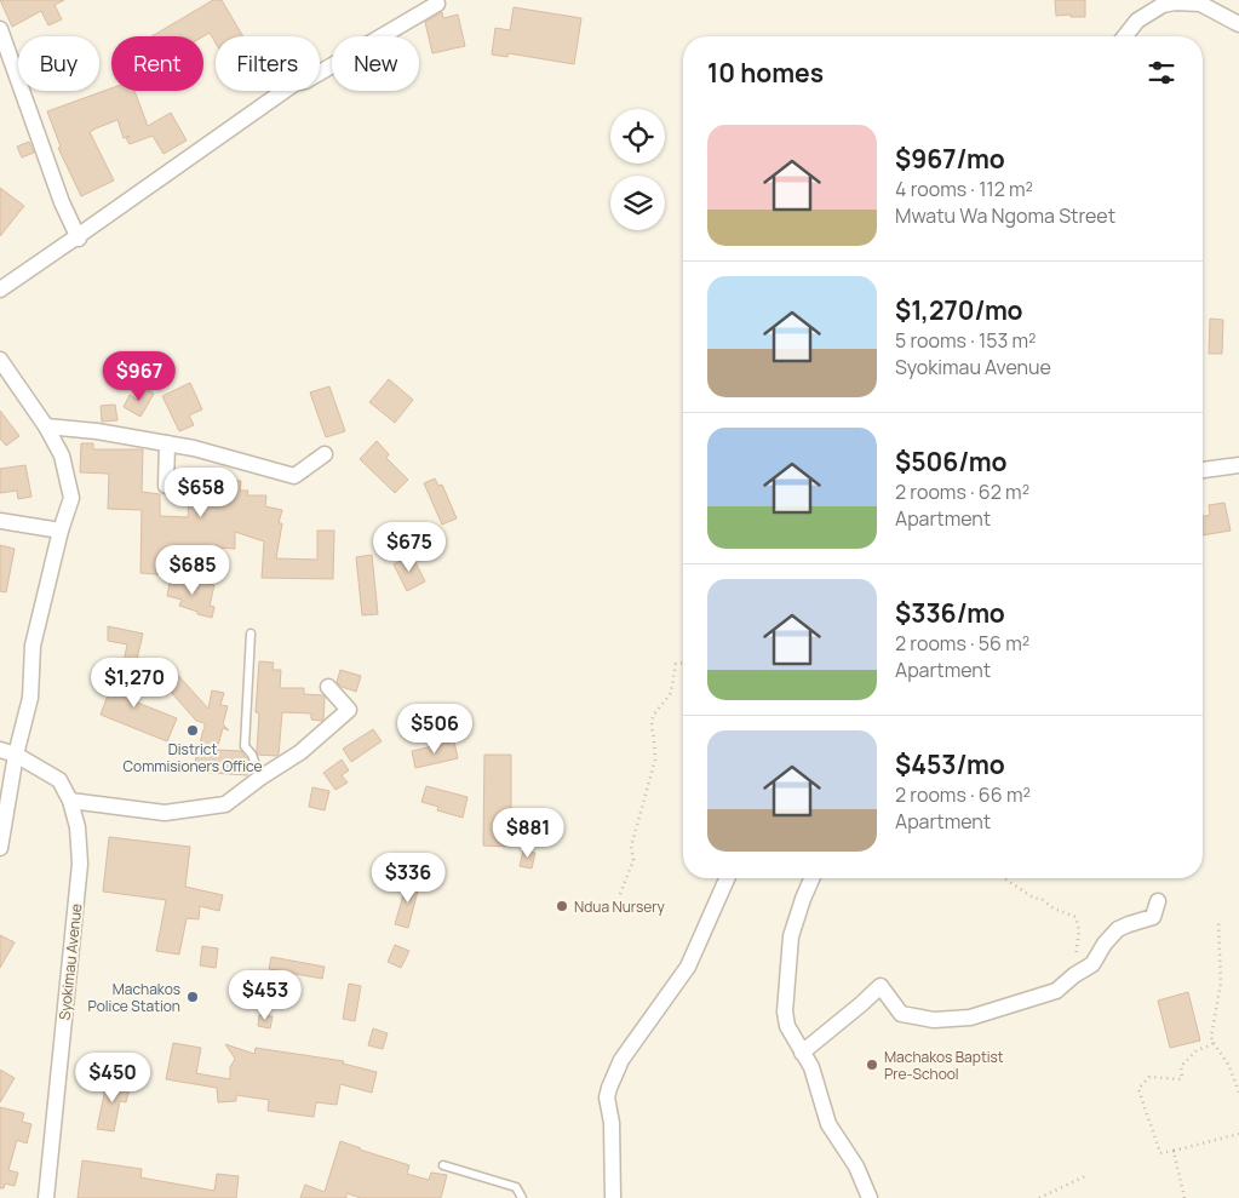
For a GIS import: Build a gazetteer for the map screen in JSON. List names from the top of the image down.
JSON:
{
  "streets": {
    "street": ["Syokimau Avenue"]
  },
  "places": [
    "District Commisioners Office",
    "Ndua Nursery",
    "Machakos Police Station",
    "Machakos Baptist Pre-School"
  ],
  "page": {
    "chip": [
      "Buy",
      "Rent",
      "Filters",
      "New"
    ],
    "heading": "10 homes",
    "list": [
      {
        "name": "$967/mo",
        "note": "4 rooms · 112 m² · Mwatu Wa Ngoma Street"
      },
      {
        "name": "$1,270/mo",
        "note": "5 rooms · 153 m² · Syokimau Avenue"
      },
      {
        "name": "$506/mo",
        "note": "2 rooms · 62 m² · Apartment"
      },
      {
        "name": "$336/mo",
        "note": "2 rooms · 56 m² · Apartment"
      },
      {
        "name": "$453/mo",
        "note": "2 rooms · 66 m² · Apartment"
      }
    ],
    "price": [
      "$967",
      "$658",
      "$675",
      "$685",
      "$1,270",
      "$506",
      "$881",
      "$336",
      "$453",
      "$450"
    ]
  }
}
